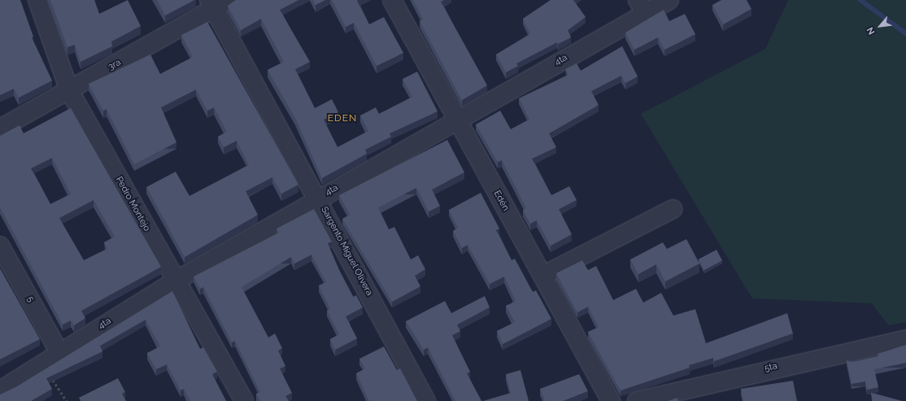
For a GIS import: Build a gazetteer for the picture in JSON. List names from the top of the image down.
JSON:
{
  "streets": {
    "street": [
      "4ta",
      "3ra",
      "Edén",
      "Pedro Montejo",
      "Sargento Miguel Olivera",
      "5",
      "5ta"
    ]
  },
  "crossings": [
    ["4ta", "Edén"],
    ["4ta", "Pedro Montejo"],
    ["4ta", "Sargento Miguel Olivera"],
    ["4ta", "5"],
    ["3ra", "Pedro Montejo"],
    ["3ra", "Sargento Miguel Olivera"]
  ],
  "districts": ["EDEN"],
  "north": "bottom left"
}
